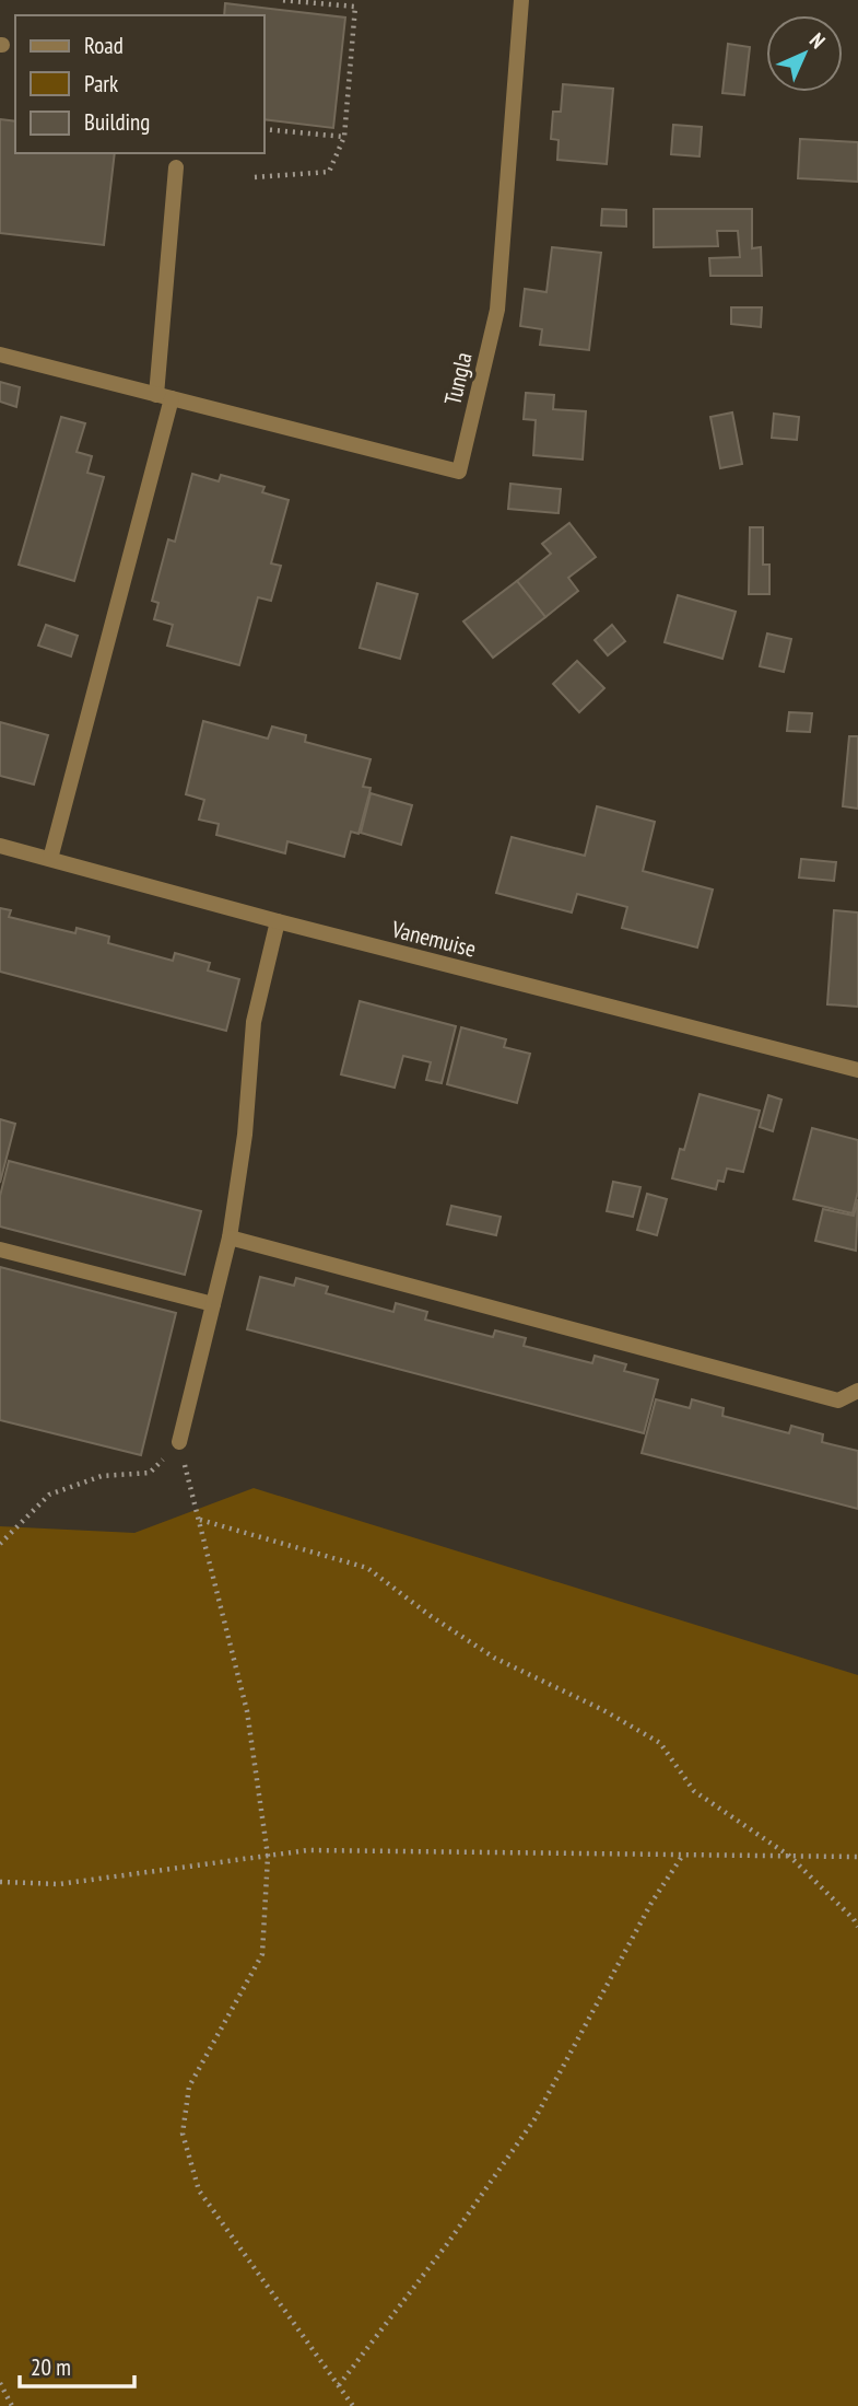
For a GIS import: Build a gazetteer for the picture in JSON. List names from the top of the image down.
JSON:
{
  "streets": {
    "street": ["Tungla", "Vanemuise"]
  },
  "legend": ["Road", "Park", "Building"],
  "scale_bar": "20 m",
  "north": "top right"
}
